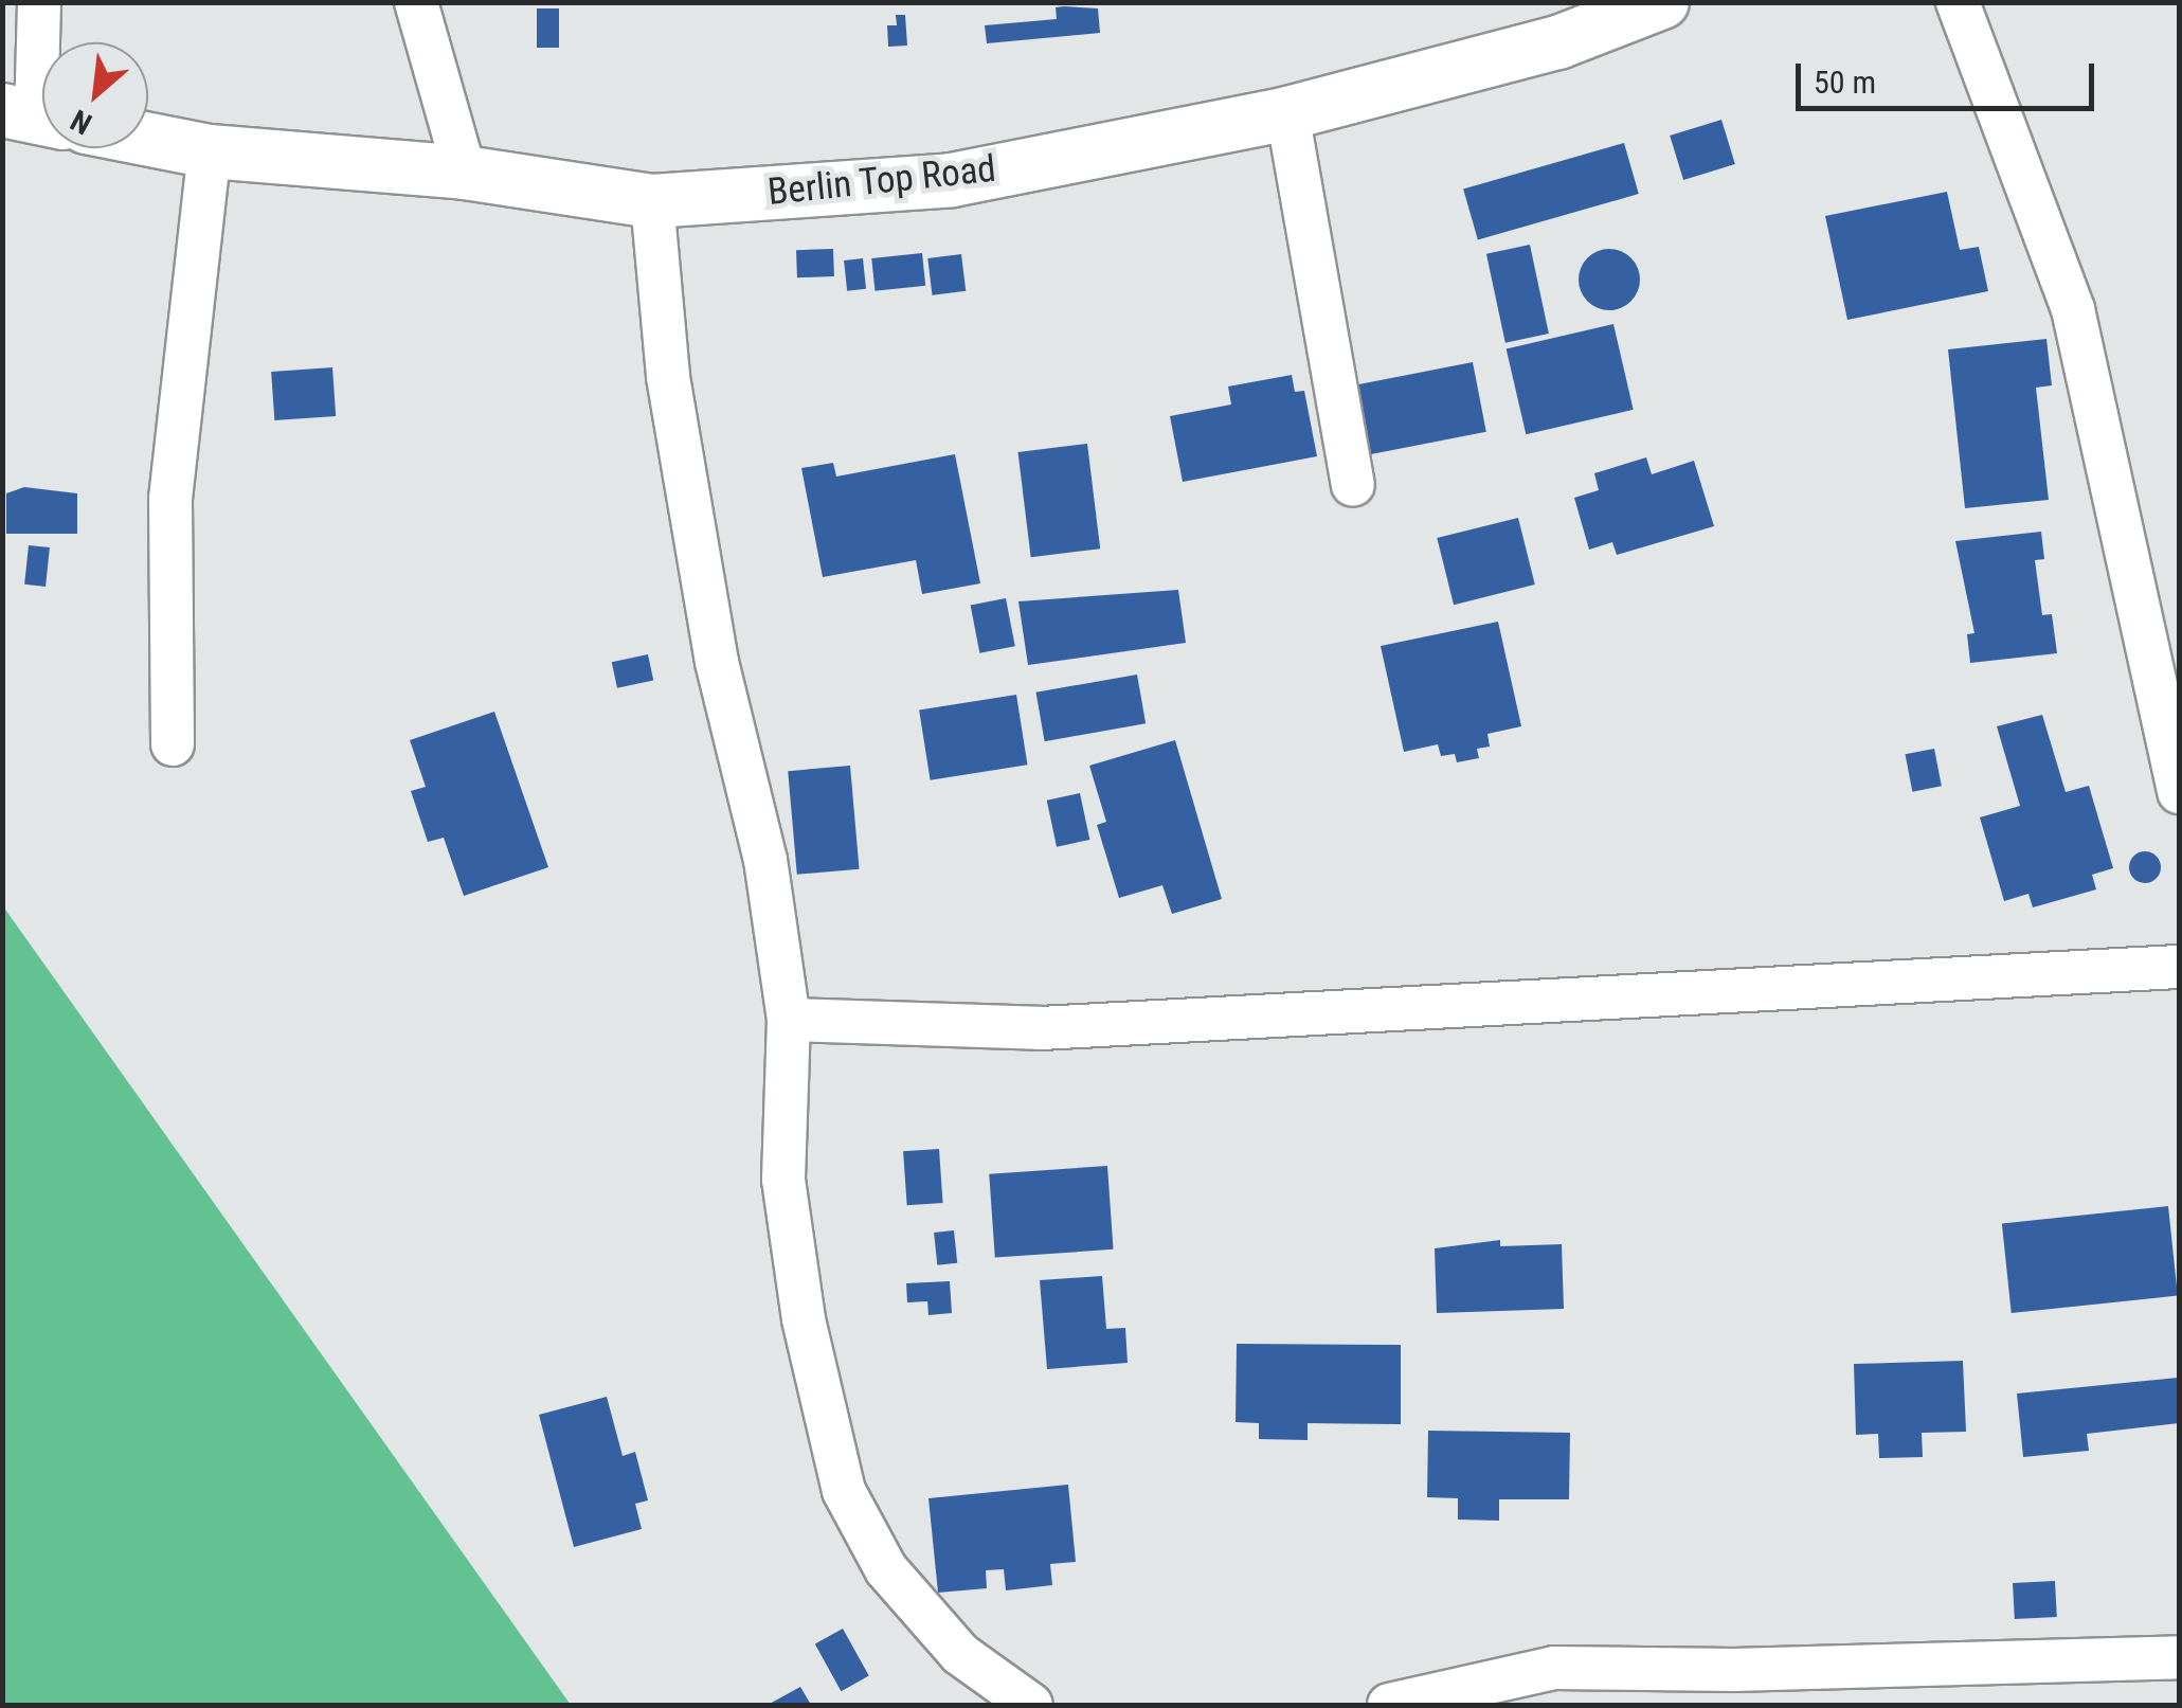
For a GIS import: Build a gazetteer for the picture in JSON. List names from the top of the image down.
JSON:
{
  "streets": {
    "street": ["Berlin Top Road"]
  },
  "scale_bar": "50 m",
  "north": "bottom left"
}
